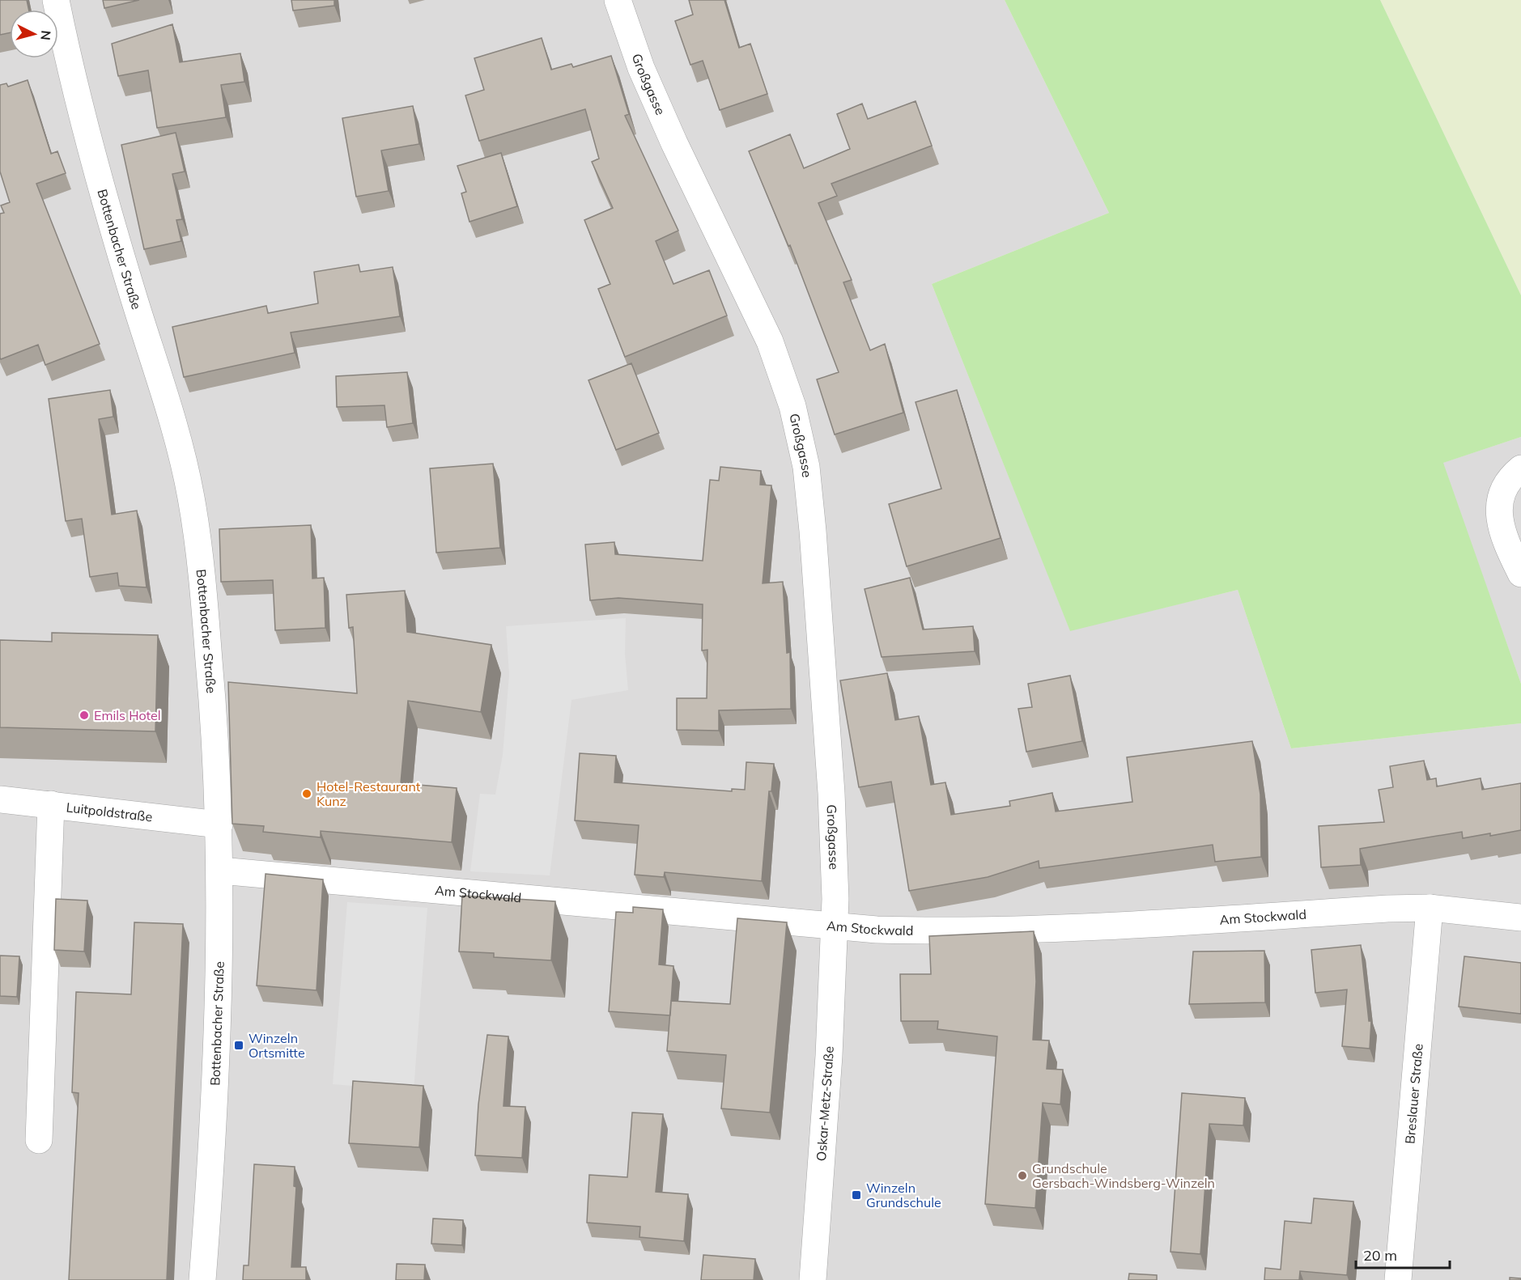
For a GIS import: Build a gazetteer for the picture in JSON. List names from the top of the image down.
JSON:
{
  "streets": {
    "street": [
      "Großgasse",
      "Bottenbacher Straße",
      "Luitpoldstraße",
      "Am Stockwald",
      "Breslauer Straße",
      "Oskar-Metz-Straße"
    ]
  },
  "crossings": [
    ["Großgasse", "Am Stockwald"],
    ["Großgasse", "Oskar-Metz-Straße"],
    ["Bottenbacher Straße", "Luitpoldstraße"],
    ["Bottenbacher Straße", "Am Stockwald"],
    ["Am Stockwald", "Breslauer Straße"],
    ["Am Stockwald", "Oskar-Metz-Straße"]
  ],
  "places": {
    "other": ["Emils Hotel", "Hotel-Restaurant Kunz", "Grundschule Gersbach-Windsberg-Winzeln"],
    "transit": ["Winzeln Ortsmitte", "Winzeln Grundschule"]
  },
  "scale_bar": "20 m",
  "north": "right"
}
